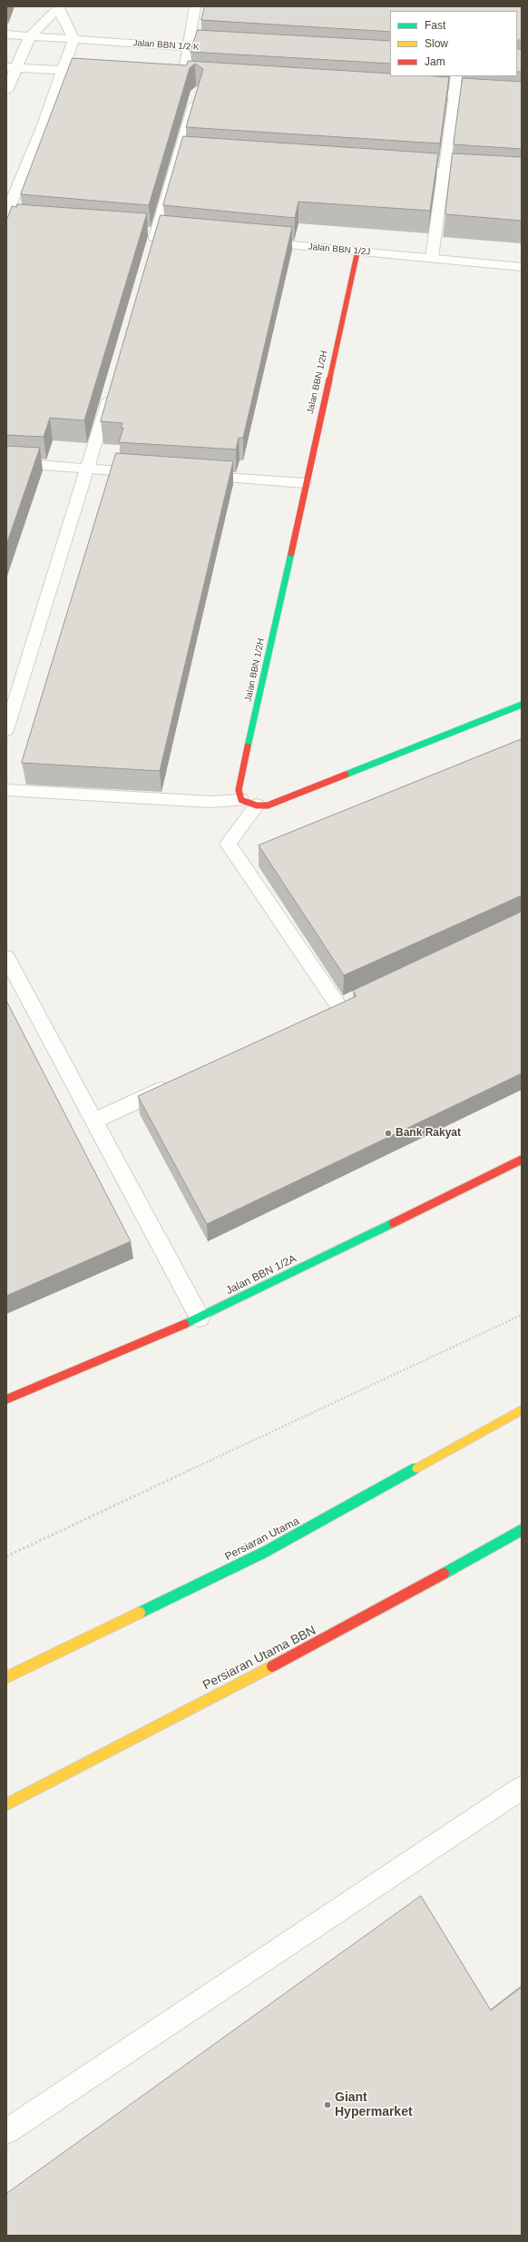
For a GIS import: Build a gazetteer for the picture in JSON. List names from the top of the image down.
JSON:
{
  "streets": {
    "street": [
      "Jalan BBN 1/2 K",
      "Jalan BBN 1/2J",
      "Jalan BBN 1/2H",
      "Jalan BBN 1/2A",
      "Persiaran Utama",
      "Persiaran Utama BBN"
    ]
  },
  "crossings": [
    ["Jalan BBN 1/2J", "Jalan BBN 1/2H"]
  ],
  "places": ["Bank Rakyat", "Giant Hypermarket"],
  "legend": ["Fast", "Slow", "Jam"]
}
